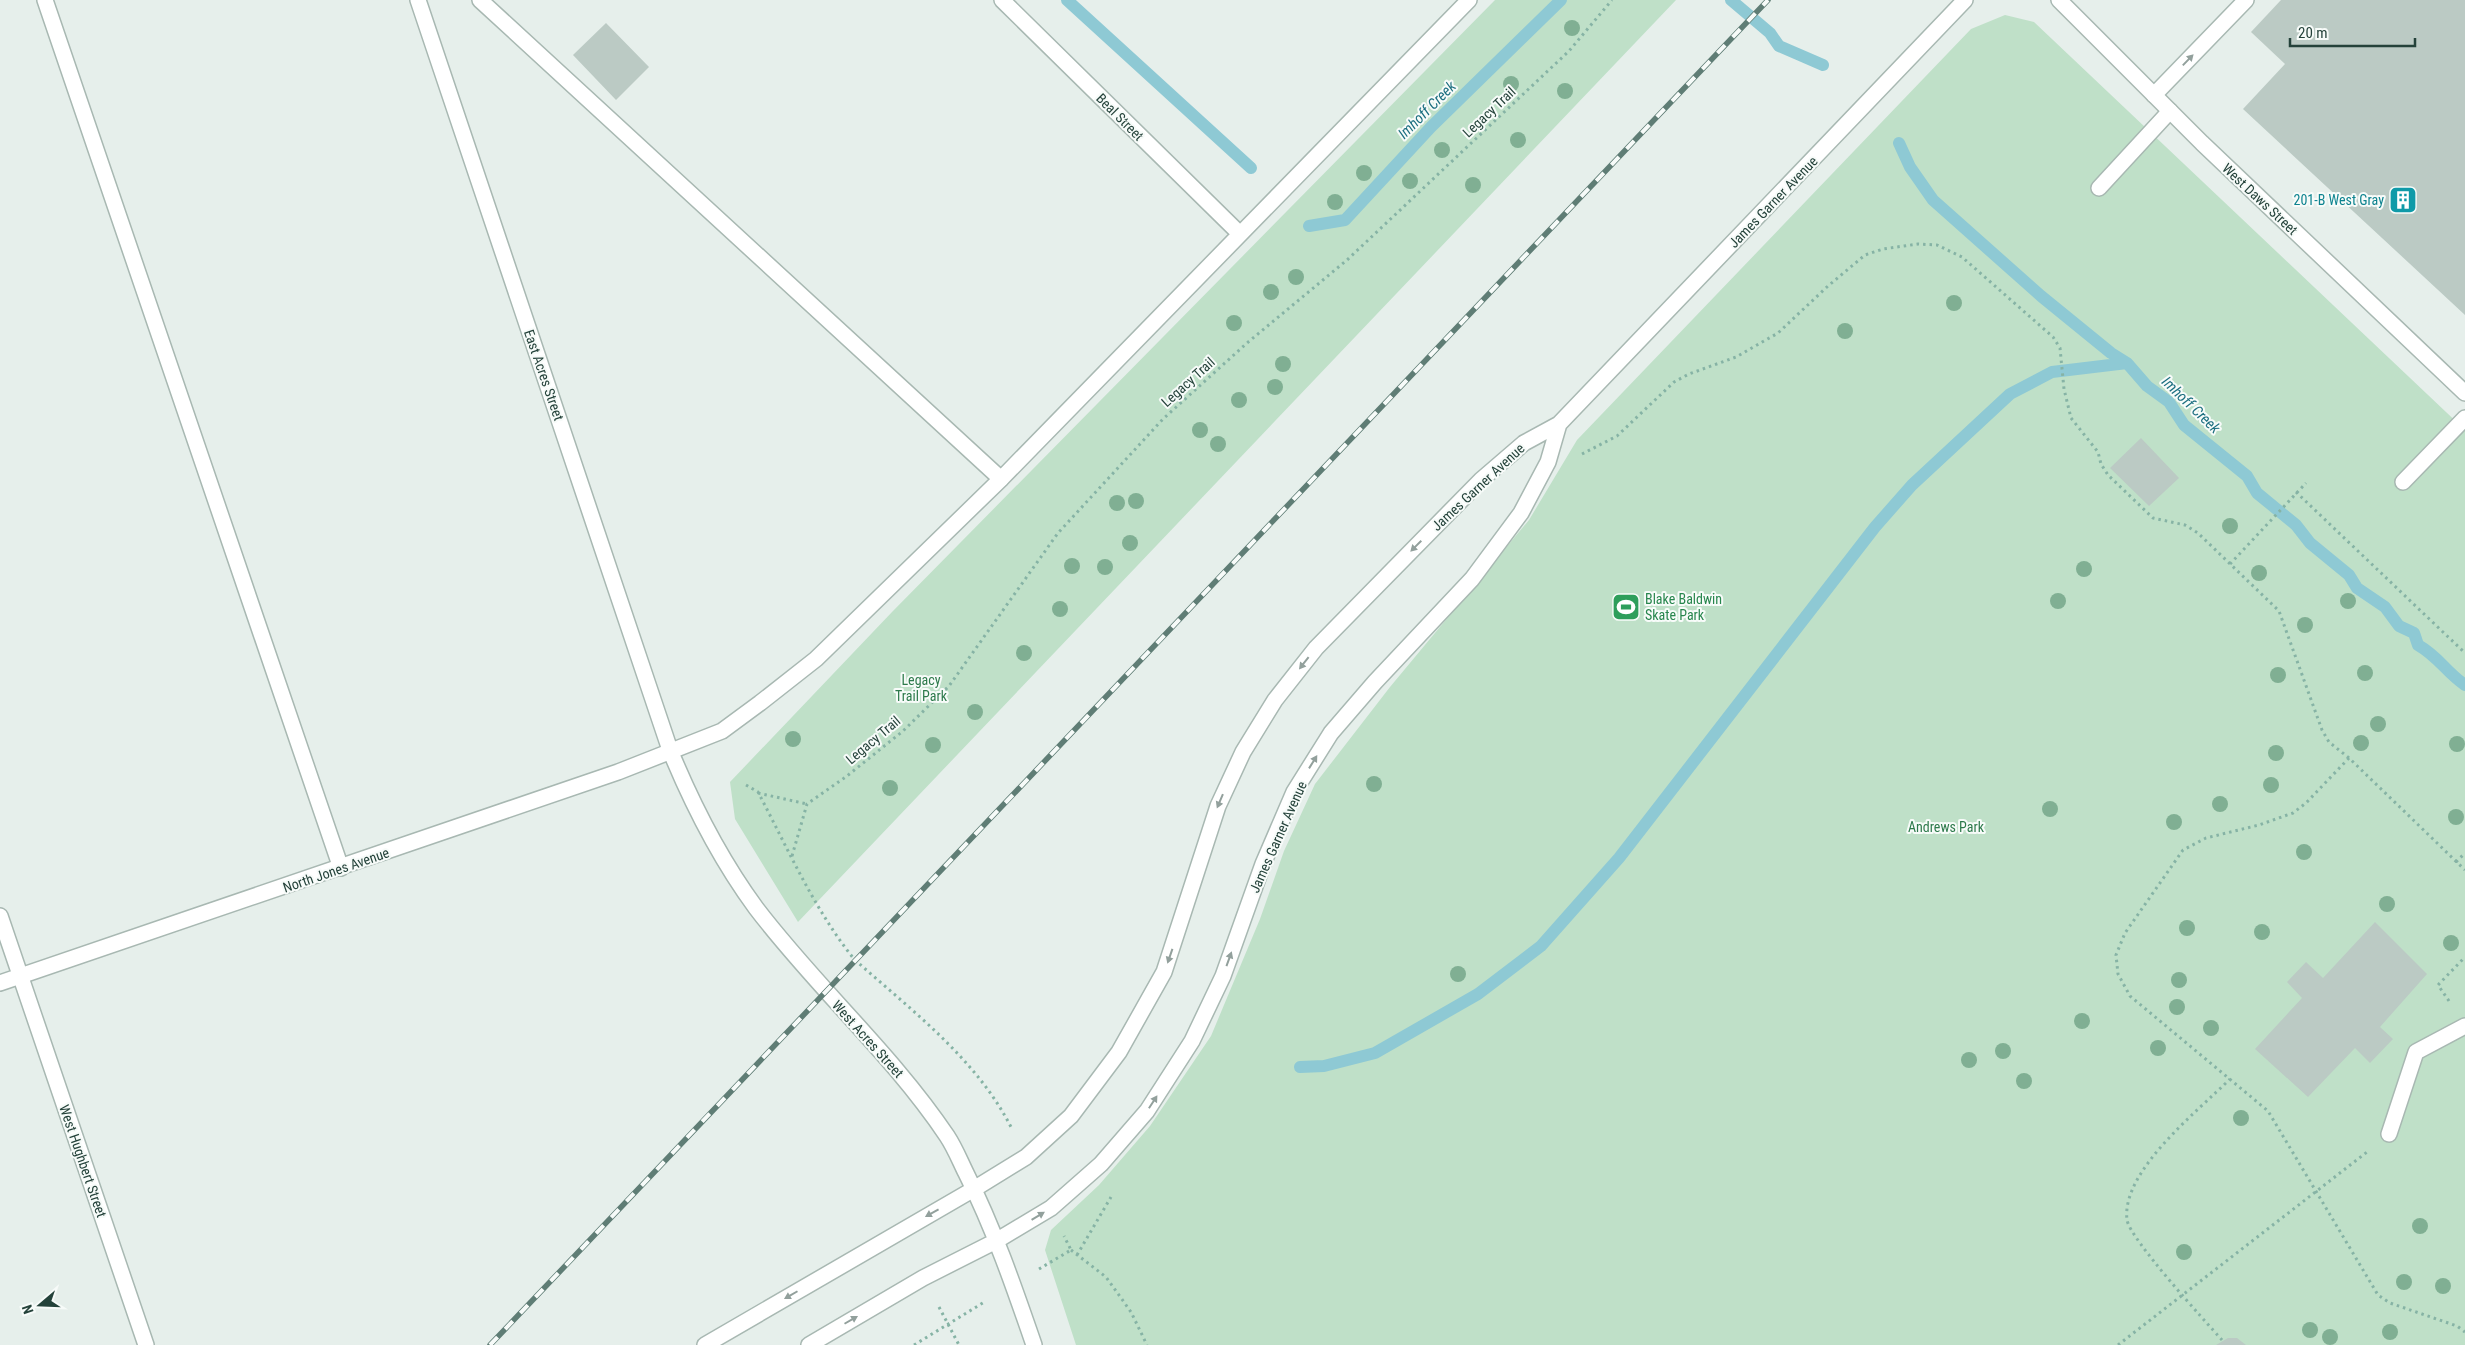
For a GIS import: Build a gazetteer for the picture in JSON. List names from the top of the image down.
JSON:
{
  "streets": {
    "street": [
      "Beal Street",
      "West Daws Street",
      "James Garner Avenue",
      "East Acres Street",
      "North Jones Avenue",
      "West Acres Street",
      "West Hughbert Street"
    ],
    "path": ["Legacy Trail"]
  },
  "crossings": [
    ["Beal Street", "North Jones Avenue"],
    ["James Garner Avenue", "West Acres Street"],
    ["East Acres Street", "North Jones Avenue"],
    ["East Acres Street", "West Acres Street"],
    ["North Jones Avenue", "West Acres Street"],
    ["North Jones Avenue", "West Hughbert Street"]
  ],
  "water": ["Imhoff Creek"],
  "parks": ["Legacy Trail Park", "Andrews Park"],
  "places": {
    "building": ["201-B West Gray"],
    "sports": ["Blake Baldwin Skate Park"]
  },
  "scale_bar": "20 m",
  "north": "left"
}
